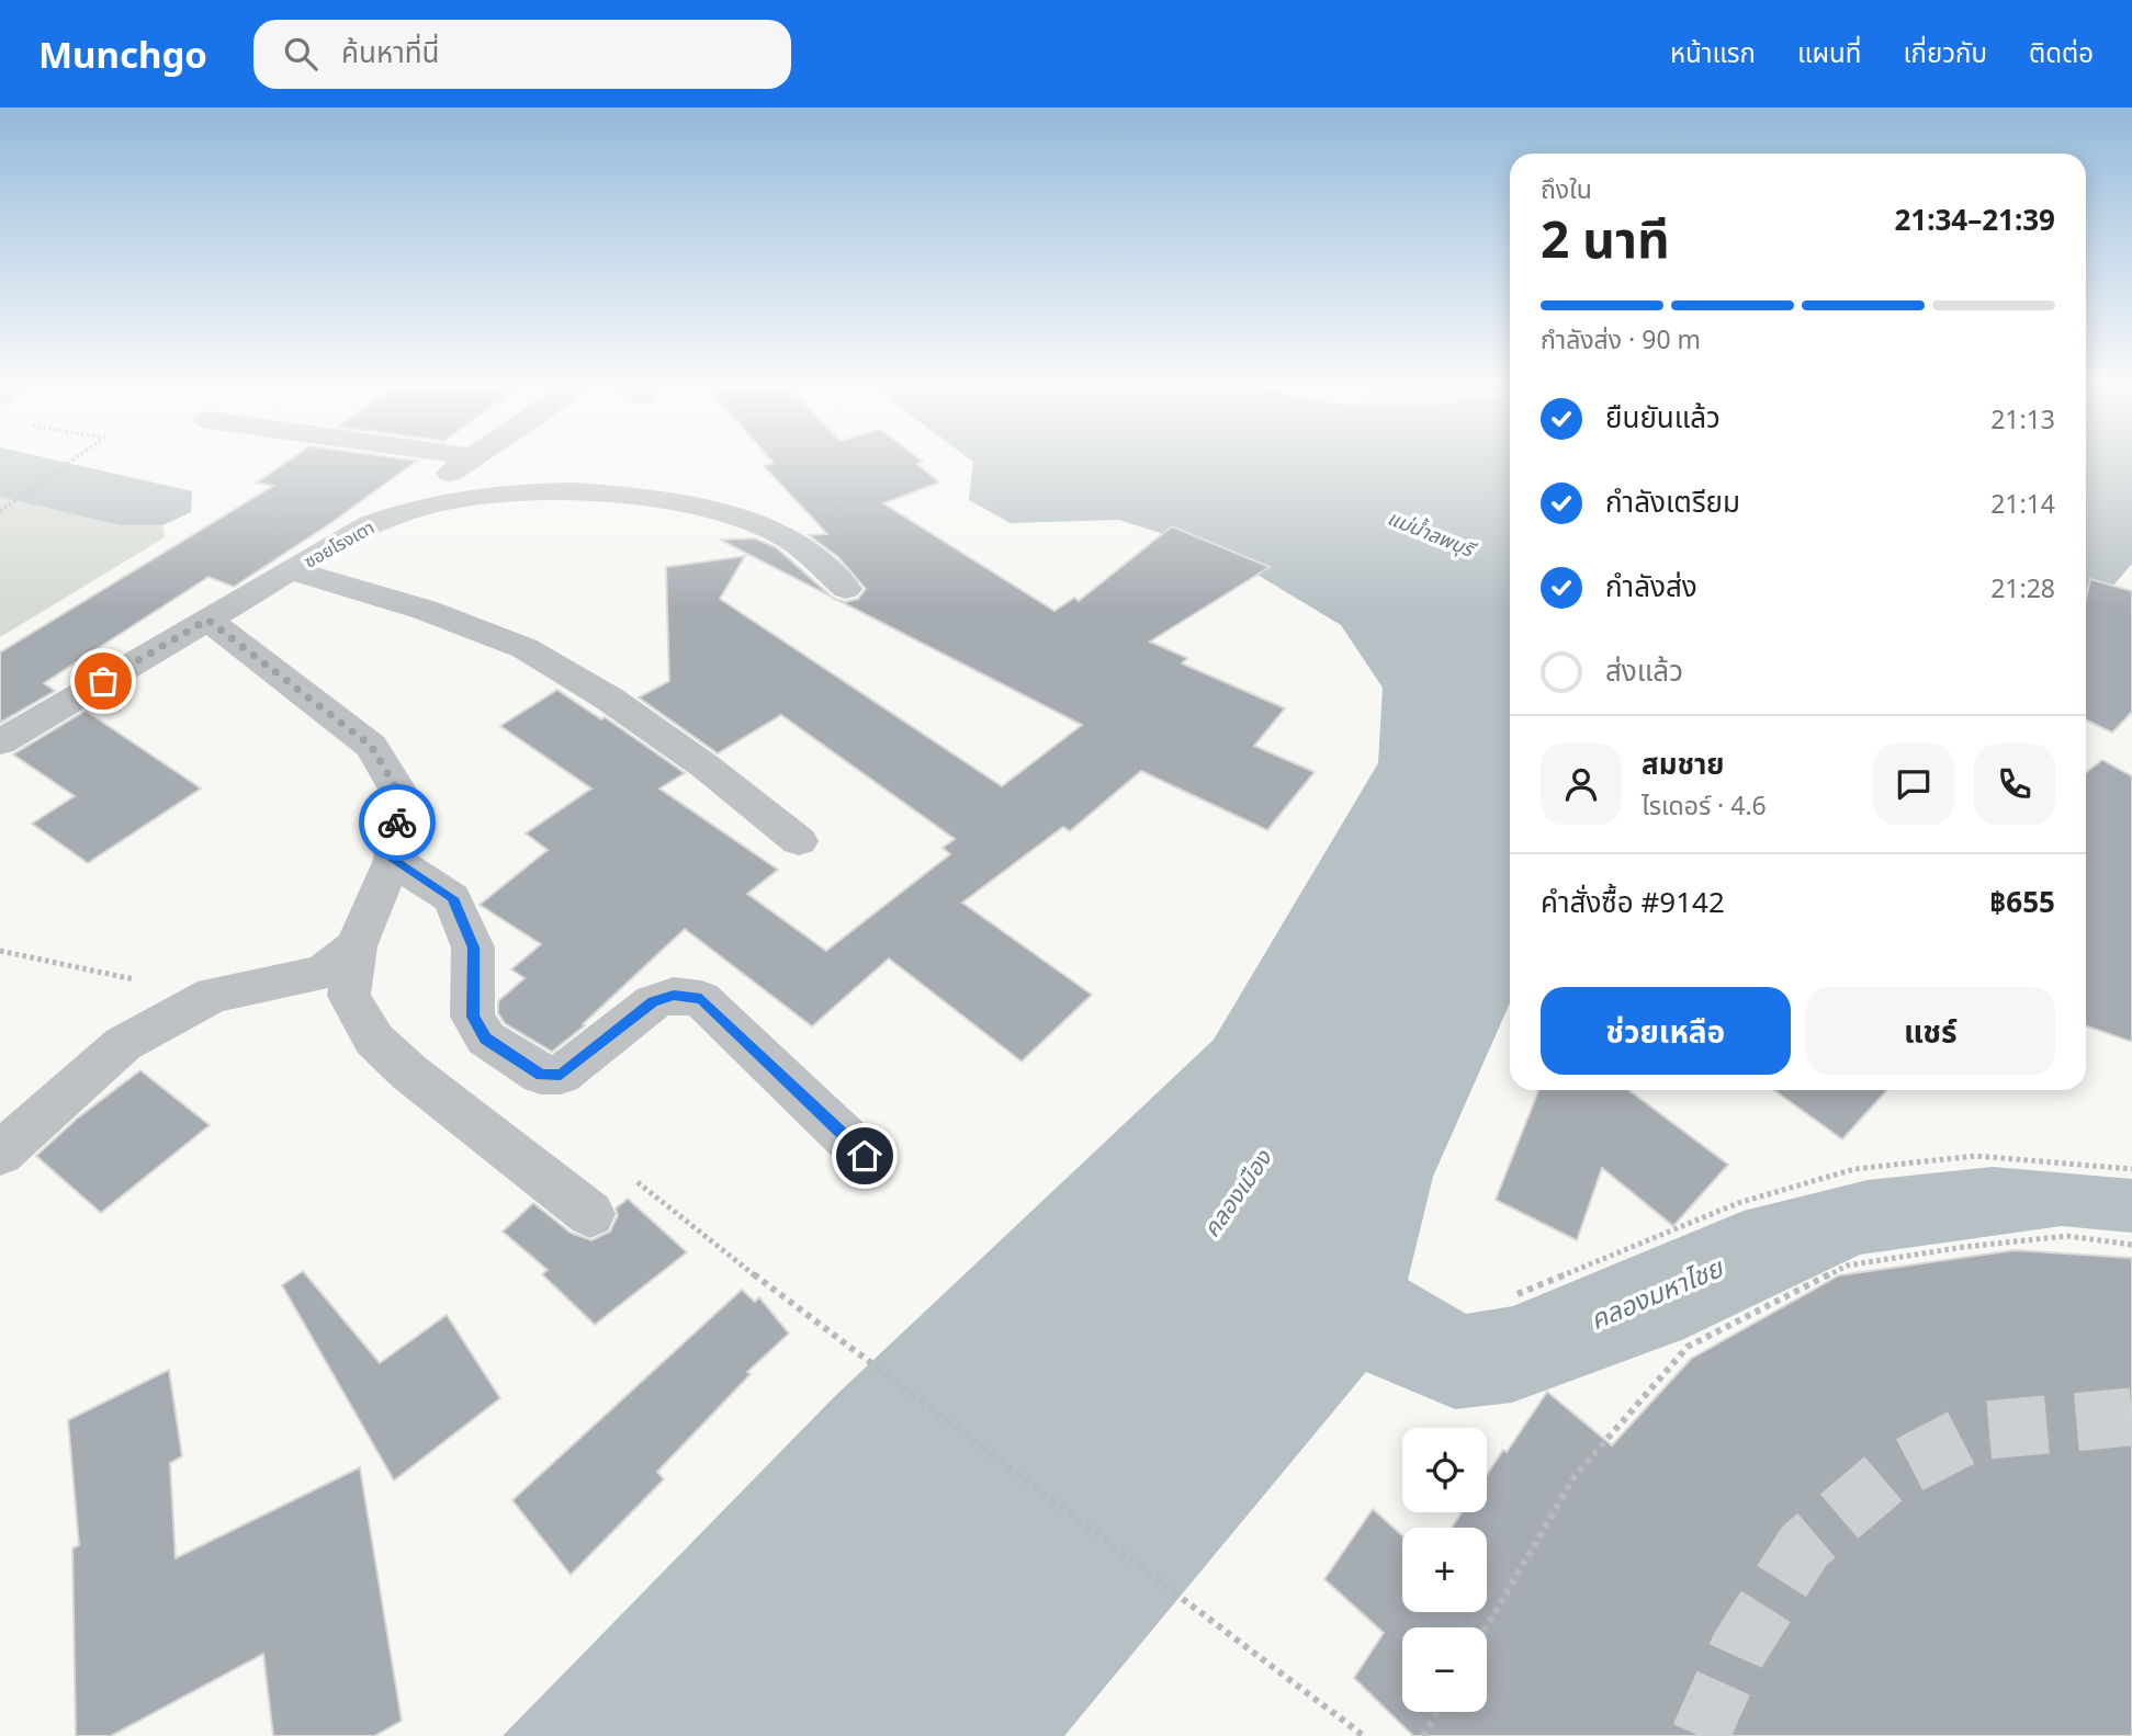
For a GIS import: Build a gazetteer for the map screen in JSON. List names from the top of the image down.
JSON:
{
  "streets": {
    "street": ["ซอยโรงเตา"]
  },
  "water": ["แม่น้ำลพบุรี", "คลองเมือง", "คลองมหาไชย"],
  "page": {
    "header": "Munchgo",
    "search": "ค้นหาที่นี่",
    "nav": [
      "หน้าแรก",
      "แผนที่",
      "เกี่ยวกับ",
      "ติดต่อ"
    ],
    "heading": ["2 นาที", "ถึงใน", "21:34–21:39"],
    "panel": [
      "สมชาย",
      "ไรเดอร์ · 4.6",
      "คำสั่งซื้อ #9142",
      "฿655"
    ],
    "bar": "กำลังส่ง · 90 m",
    "list": [
      ["ยืนยันแล้ว", "21:13"],
      ["กำลังเตรียม", "21:14"],
      ["กำลังส่ง", "21:28"],
      "ส่งแล้ว"
    ],
    "buttons": ["ช่วยเหลือ", "แชร์"],
    "map_buttons": ["+", "−"]
  }
}
